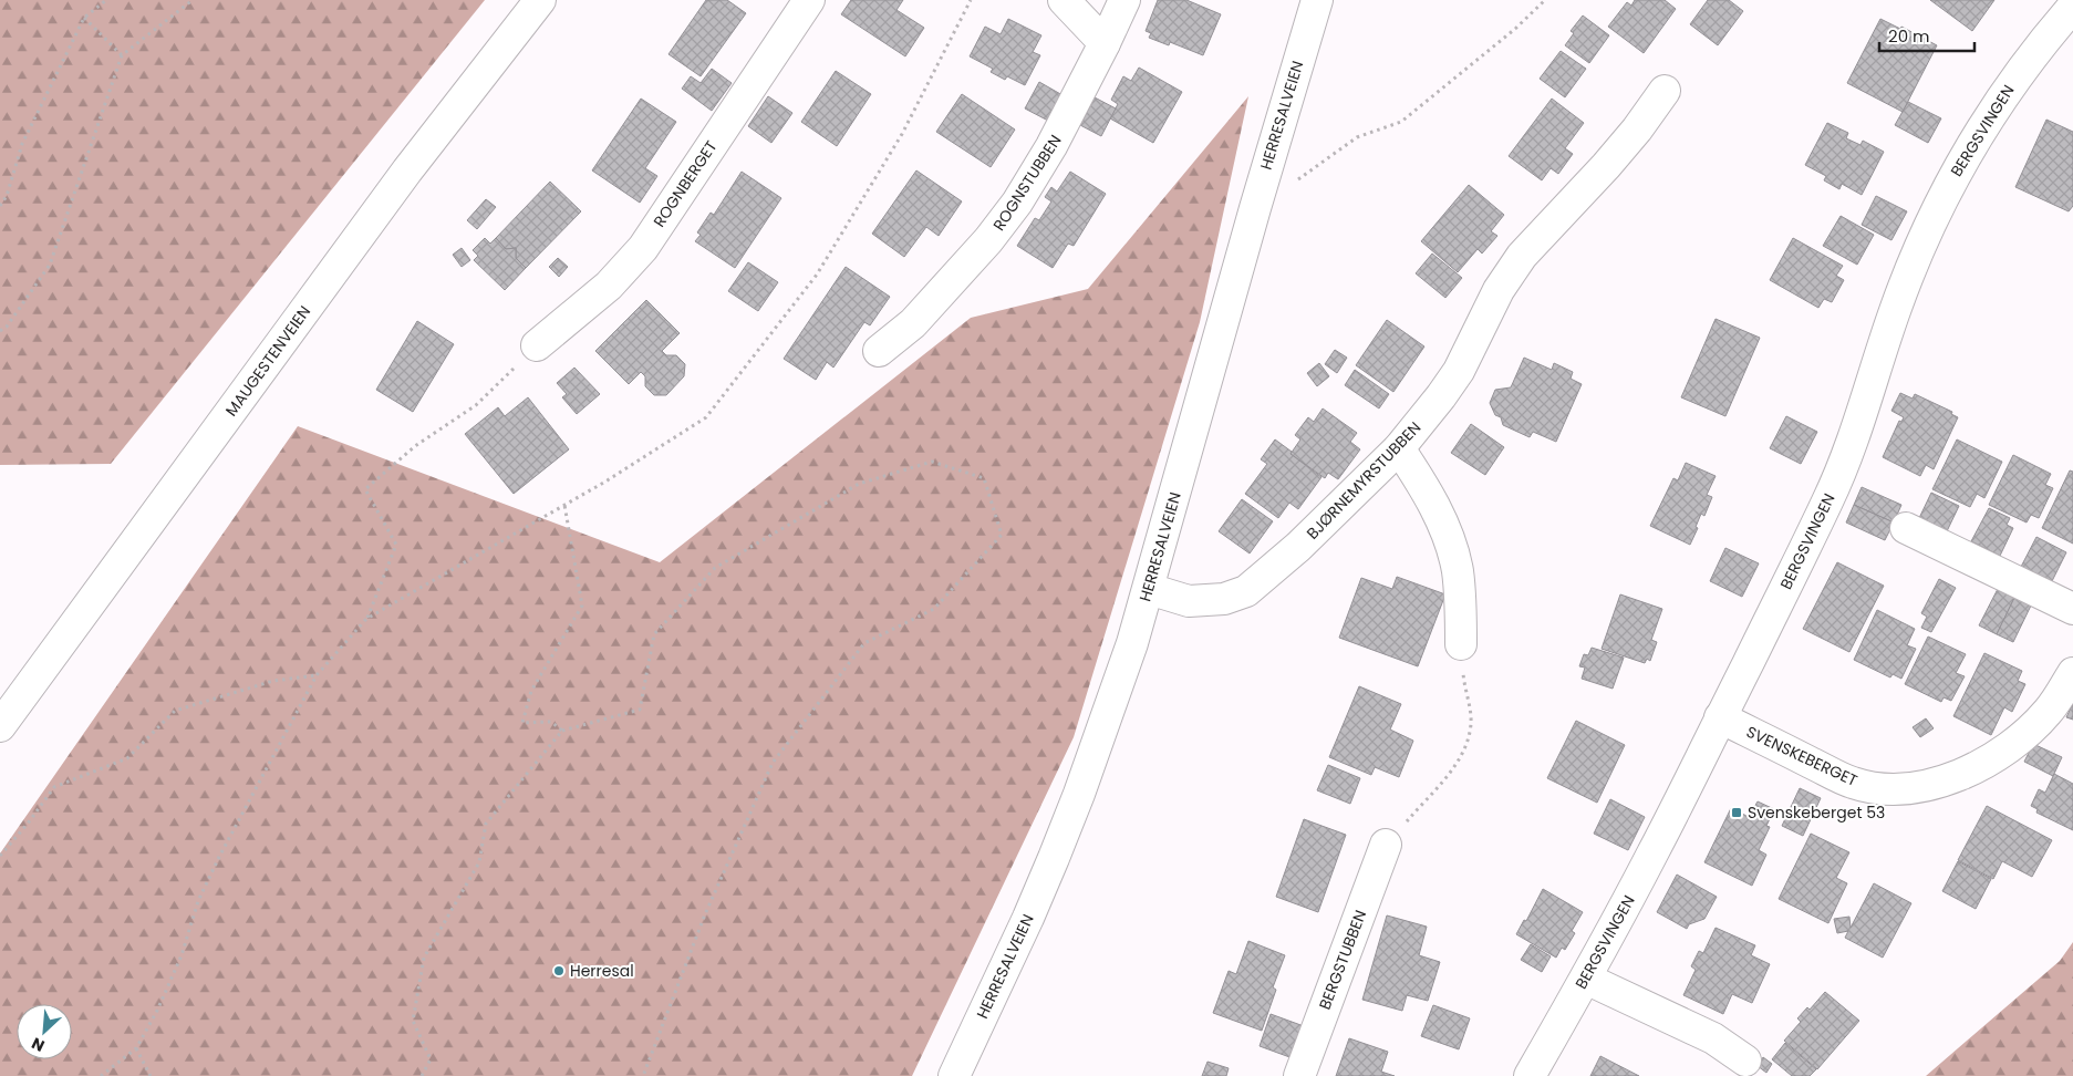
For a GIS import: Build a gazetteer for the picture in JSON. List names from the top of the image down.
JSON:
{
  "streets": {
    "street": [
      "HERRESALVEIEN",
      "BERGSVINGEN",
      "ROGNSTUBBEN",
      "ROGNBERGET",
      "MAUGESTENVEIEN",
      "BJØRNEMYRSTUBBEN",
      "SVENSKEBERGET",
      "BERGSTUBBEN"
    ]
  },
  "crossings": [
    ["HERRESALVEIEN", "BJØRNEMYRSTUBBEN"],
    ["BERGSVINGEN", "SVENSKEBERGET"]
  ],
  "places": {
    "transit": ["Svenskeberget 53"],
    "other": ["Herresal"]
  },
  "scale_bar": "20 m",
  "north": "bottom left"
}
